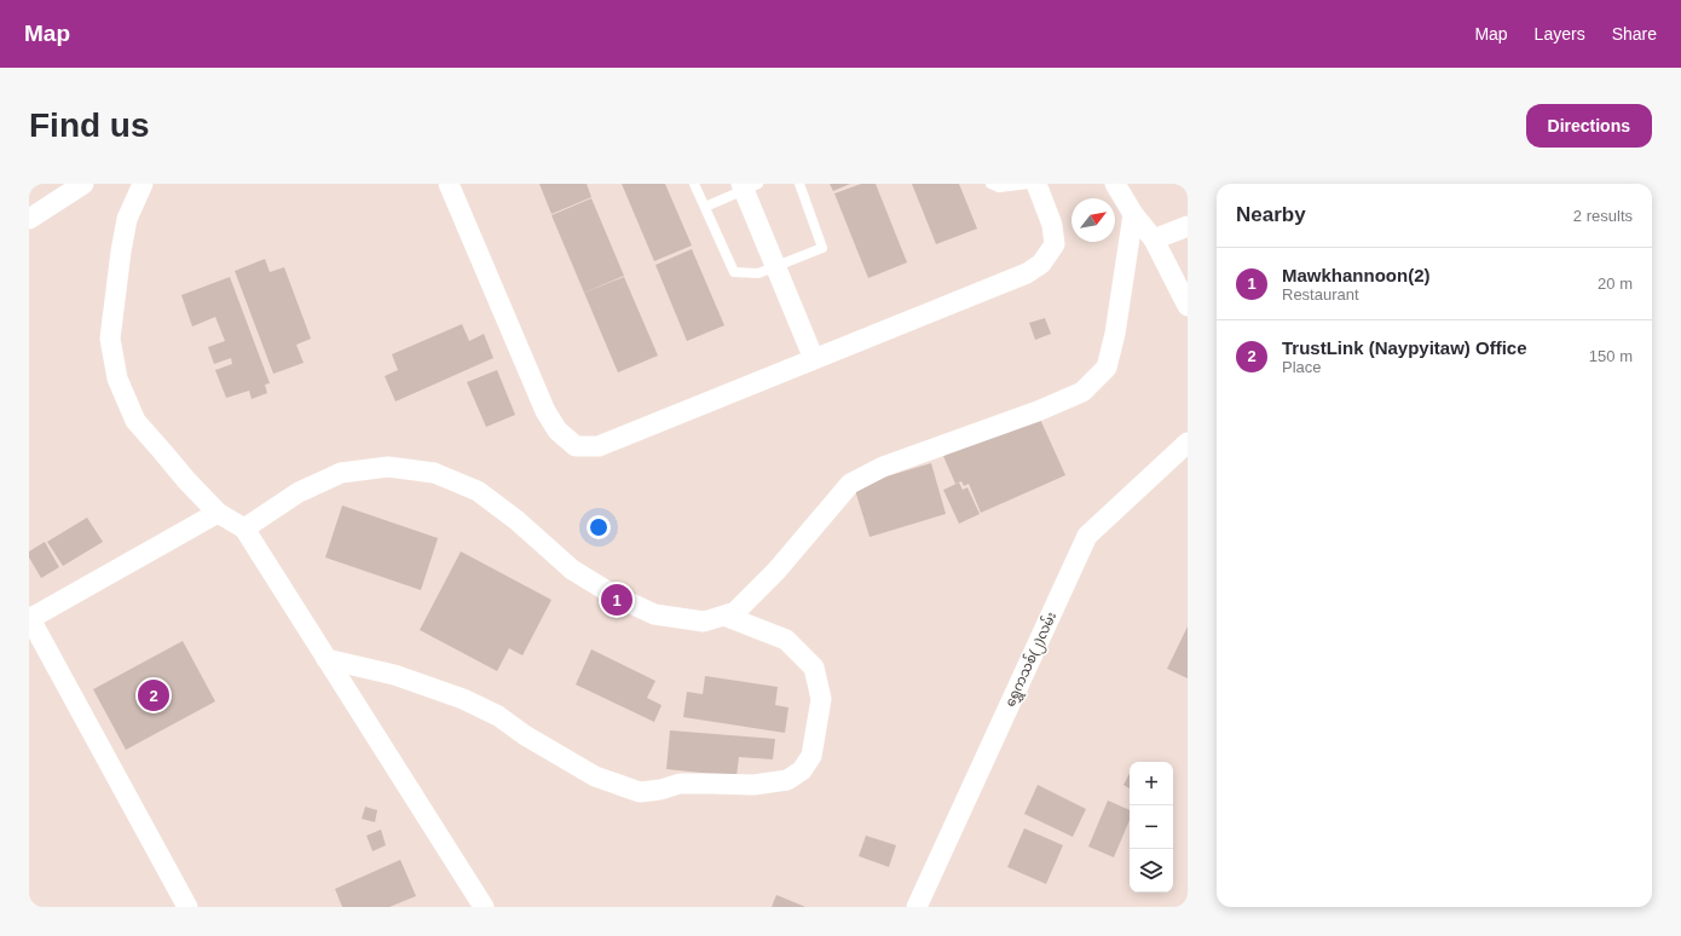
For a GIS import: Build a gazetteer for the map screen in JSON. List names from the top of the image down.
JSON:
{
  "streets": {
    "street": ["ရွှေကသစ်(၂)လမ်း"]
  },
  "north": "top right",
  "page": {
    "header": "Map",
    "nav": ["Map", "Layers", "Share"],
    "buttons": "Directions",
    "title": "Find us",
    "heading": ["Nearby", "2 results"],
    "list": [
      {
        "mark": "1",
        "name": "Mawkhannoon(2)",
        "note": "Restaurant",
        "value": "20 m"
      },
      {
        "mark": "2",
        "name": "TrustLink (Naypyitaw) Office",
        "note": "Place",
        "value": "150 m"
      }
    ],
    "pins": ["1", "2"],
    "map_buttons": ["+", "−"]
  }
}
